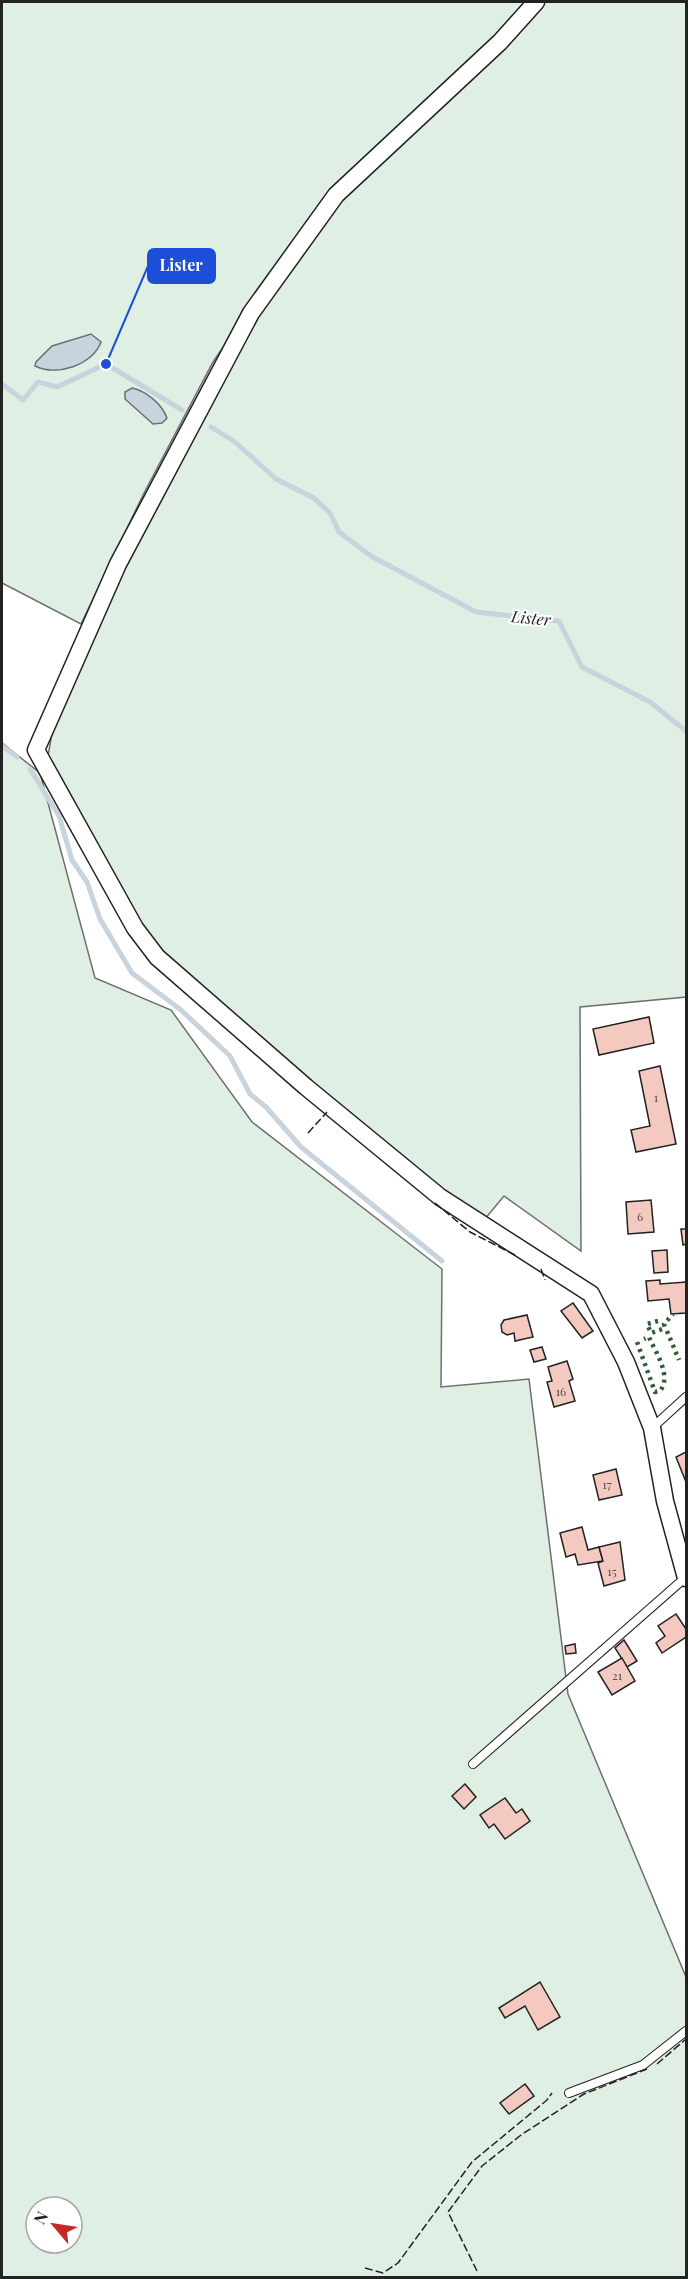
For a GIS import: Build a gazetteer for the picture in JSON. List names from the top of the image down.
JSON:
{
  "water": ["Lister"],
  "places": ["Lister"],
  "house_numbers": [
    "1",
    "6",
    "16",
    "17",
    "15",
    "21"
  ],
  "north": "top left"
}
